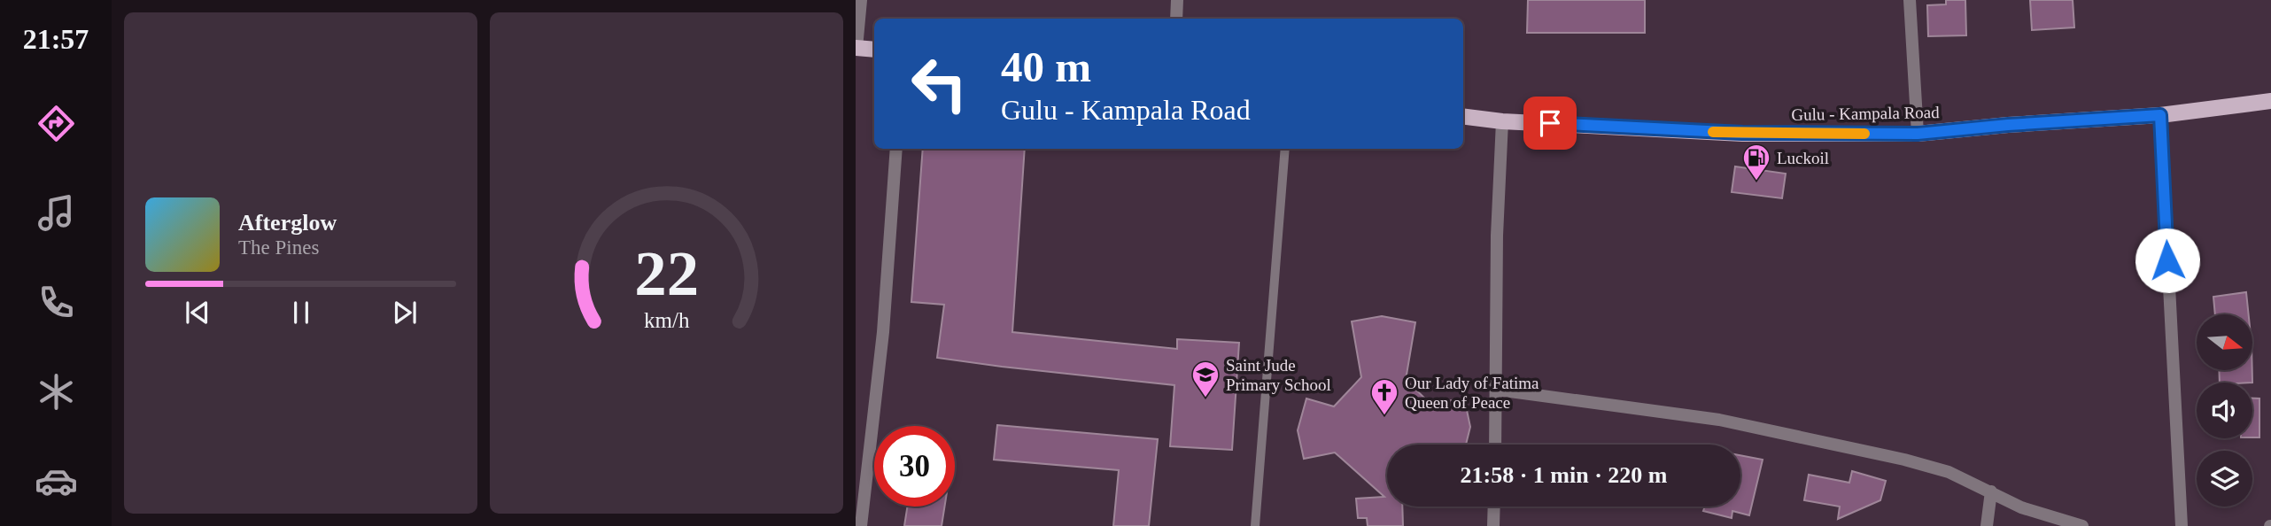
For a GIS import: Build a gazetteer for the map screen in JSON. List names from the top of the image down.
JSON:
{
  "streets": {
    "main road": ["Gulu - Kampala Road"]
  },
  "places": {
    "fuel station": ["Luckoil"],
    "school or university": ["Saint Jude Primary School"],
    "church": ["Our Lady of Fatima Queen of Peace"]
  },
  "north": "right",
  "page": {
    "tabs": "21:57",
    "turn": ["40 m", "Gulu - Kampala Road"],
    "song": ["Afterglow", "The Pines"],
    "limit": "30",
    "trip": "21:58 · 1 min · 220 m",
    "gauge": ["22", "km/h"]
  }
}
